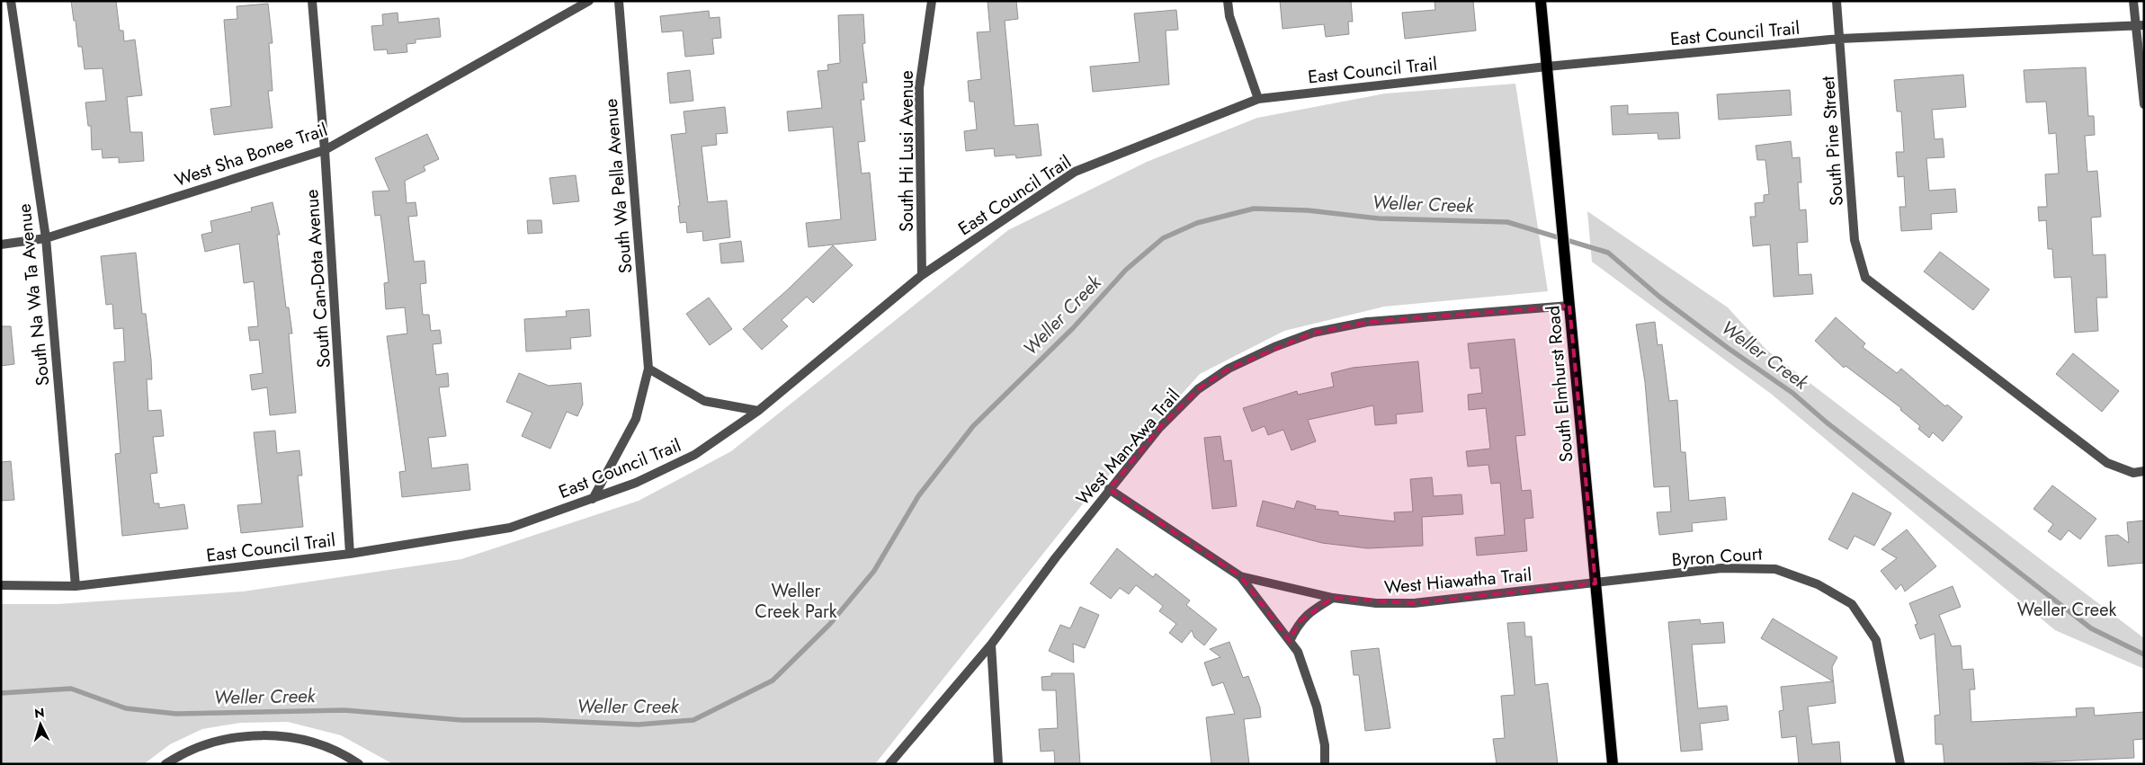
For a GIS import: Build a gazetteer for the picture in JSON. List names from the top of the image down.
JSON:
{
  "streets": {
    "main road": ["South Elmhurst Road"],
    "street": [
      "East Council Trail",
      "South Pine Street",
      "South Hi Lusi Avenue",
      "West Sha Bonee Trail",
      "South Wa Pella Avenue",
      "South Can-Dota Avenue",
      "South Na Wa Ta Avenue",
      "West Man-Awa Trail",
      "Byron Court",
      "West Hiawatha Trail"
    ]
  },
  "crossings": [
    ["East Council Trail", "South Pine Street"],
    ["East Council Trail", "South Hi Lusi Avenue"],
    ["East Council Trail", "South Wa Pella Avenue"],
    ["East Council Trail", "South Can-Dota Avenue"],
    ["East Council Trail", "South Na Wa Ta Avenue"],
    ["East Council Trail", "South Elmhurst Road"],
    ["West Sha Bonee Trail", "South Can-Dota Avenue"],
    ["West Sha Bonee Trail", "South Na Wa Ta Avenue"],
    ["South Elmhurst Road", "West Man-Awa Trail"],
    ["South Elmhurst Road", "Byron Court"],
    ["South Elmhurst Road", "West Hiawatha Trail"],
    ["West Man-Awa Trail", "West Hiawatha Trail"],
    ["Byron Court", "West Hiawatha Trail"]
  ],
  "water": ["Weller Creek"],
  "parks": ["Weller Creek Park", "Weller Creek"],
  "north": "top"
}
